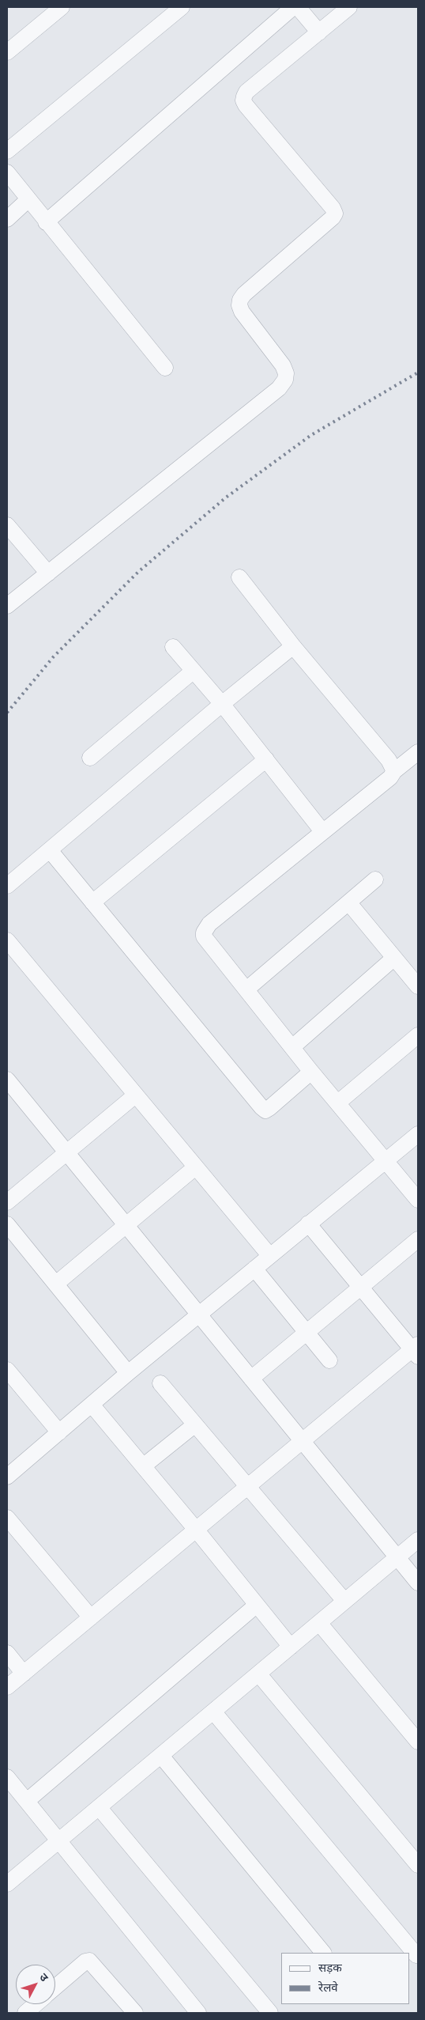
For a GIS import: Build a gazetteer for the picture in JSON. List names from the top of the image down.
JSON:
{
  "legend": ["सड़क", "रेलवे"],
  "north": "top right"
}
